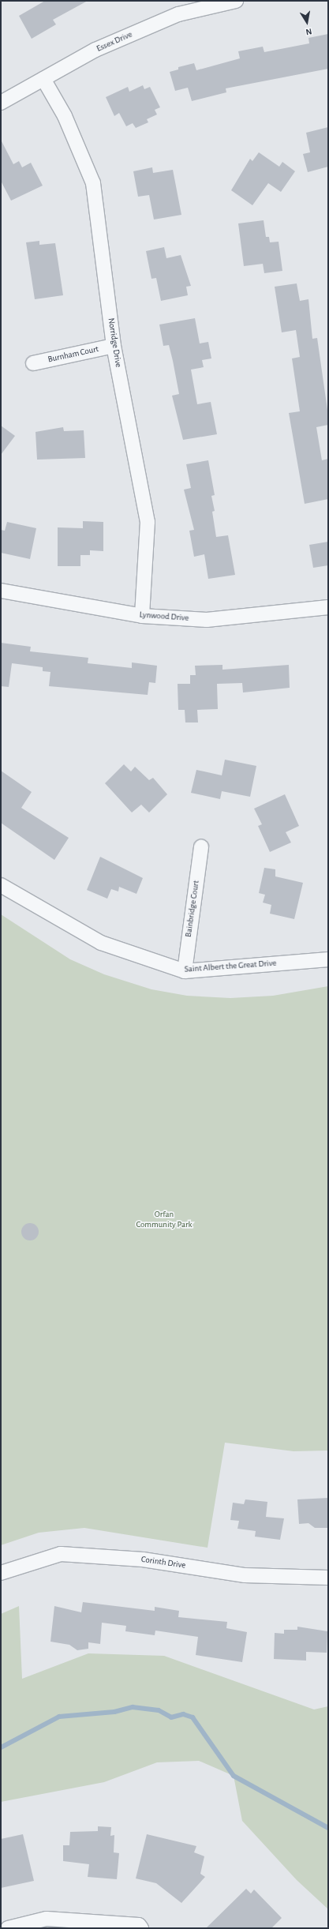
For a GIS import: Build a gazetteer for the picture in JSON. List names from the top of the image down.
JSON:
{
  "streets": {
    "street": [
      "Essex Drive",
      "Norridge Drive",
      "Burnham Court",
      "Lynwood Drive",
      "Bainbridge Court",
      "Saint Albert the Great Drive",
      "Corinth Drive"
    ]
  },
  "crossings": [
    ["Essex Drive", "Norridge Drive"],
    ["Norridge Drive", "Burnham Court"],
    ["Norridge Drive", "Lynwood Drive"],
    ["Bainbridge Court", "Saint Albert the Great Drive"]
  ],
  "parks": ["Orfan Community Park"],
  "north": "bottom"
}
